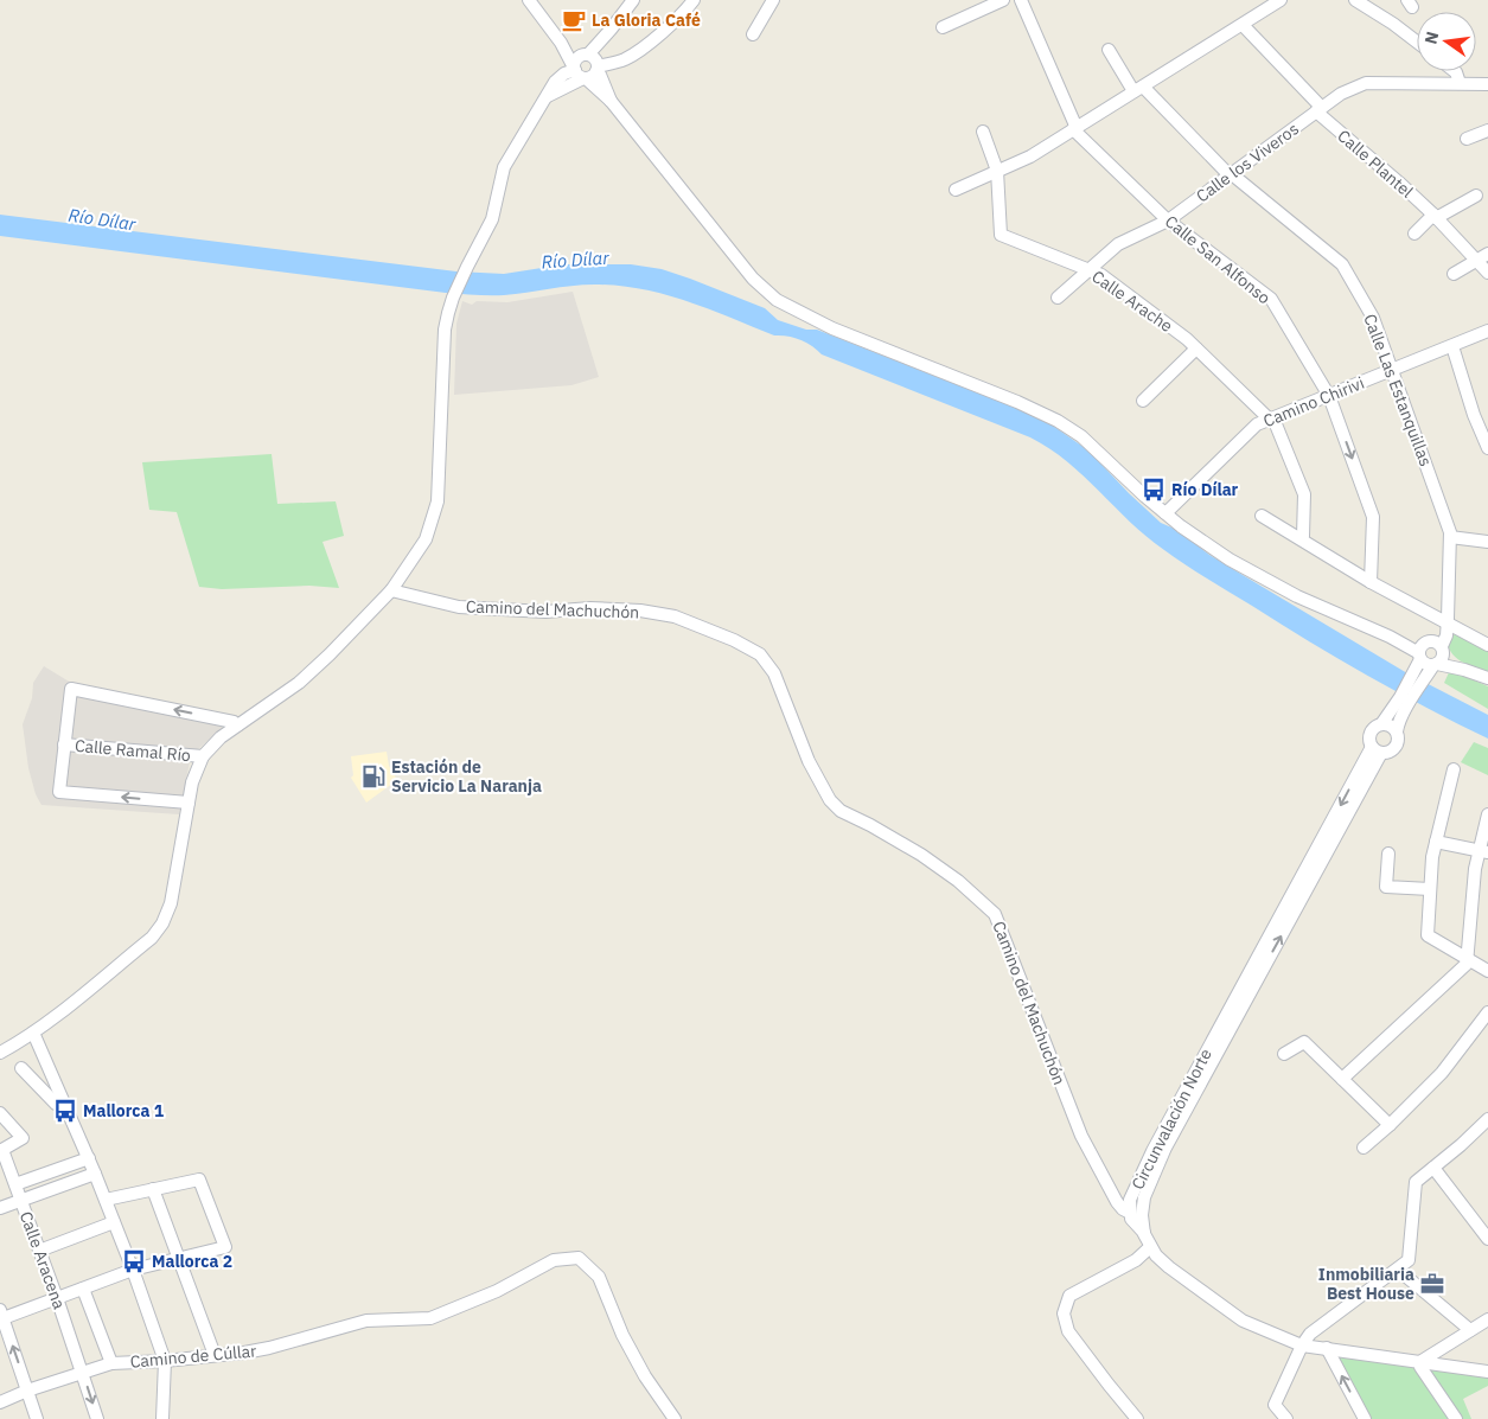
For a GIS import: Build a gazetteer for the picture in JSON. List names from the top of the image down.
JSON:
{
  "streets": {
    "street": [
      "Calle los Viveros",
      "Calle Plantel",
      "Calle San Alfonso",
      "Calle Arache",
      "Calle Las Estanquillas",
      "Camino Chirivi",
      "Camino del Machuchón",
      "Calle Ramal Río",
      "Circunvalación Norte",
      "Calle Aracena",
      "Camino de Cúllar"
    ]
  },
  "crossings": [
    ["Calle los Viveros", "Calle Plantel"],
    ["Calle los Viveros", "Calle San Alfonso"],
    ["Calle los Viveros", "Calle Arache"],
    ["Calle los Viveros", "Calle Las Estanquillas"],
    ["Calle San Alfonso", "Camino Chirivi"],
    ["Calle Arache", "Camino Chirivi"],
    ["Calle Las Estanquillas", "Camino Chirivi"],
    ["Camino del Machuchón", "Circunvalación Norte"],
    ["Calle Aracena", "Camino de Cúllar"]
  ],
  "water": ["Río Dílar"],
  "places": {
    "cafe": ["La Gloria Café"],
    "bus stop": ["Río Dílar", "Mallorca 1", "Mallorca 2"],
    "fuel station": ["Estación de Servicio La Naranja"],
    "office": ["Inmobiliaria Best House"]
  },
  "north": "left"
}
